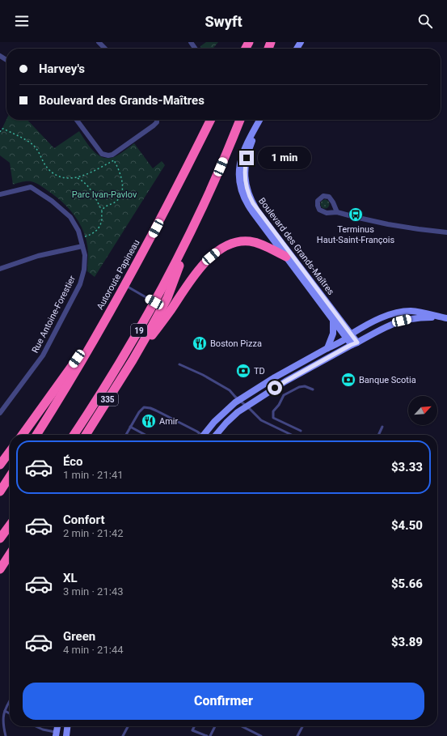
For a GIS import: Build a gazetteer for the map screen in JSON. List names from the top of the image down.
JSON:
{
  "streets": {
    "highway": ["Autoroute Papineau", "19", "335"],
    "street": ["Boulevard des Grands-Maîtres", "Rue Antoine-Forestier"]
  },
  "crossings": [
    ["19", "335"]
  ],
  "parks": ["Parc Ivan-Pavlov"],
  "places": {
    "bus stop": ["Terminus Haut-Saint-François"],
    "restaurant": ["Boston Pizza", "Amir"],
    "bank": ["TD", "Banque Scotia"]
  },
  "north": "top right",
  "page": {
    "header": "Swyft",
    "banner": ["Harvey's", "Boulevard des Grands-Maîtres"],
    "bubble": "1 min",
    "list": [
      {
        "name": "Éco",
        "note": "1 min · 21:41",
        "value": "$3.33"
      },
      {
        "name": "Confort",
        "note": "2 min · 21:42",
        "value": "$4.50"
      },
      {
        "name": "XL",
        "note": "3 min · 21:43",
        "value": "$5.66"
      },
      {
        "name": "Green",
        "note": "4 min · 21:44",
        "value": "$3.89"
      }
    ],
    "buttons": "Confirmer"
  }
}
